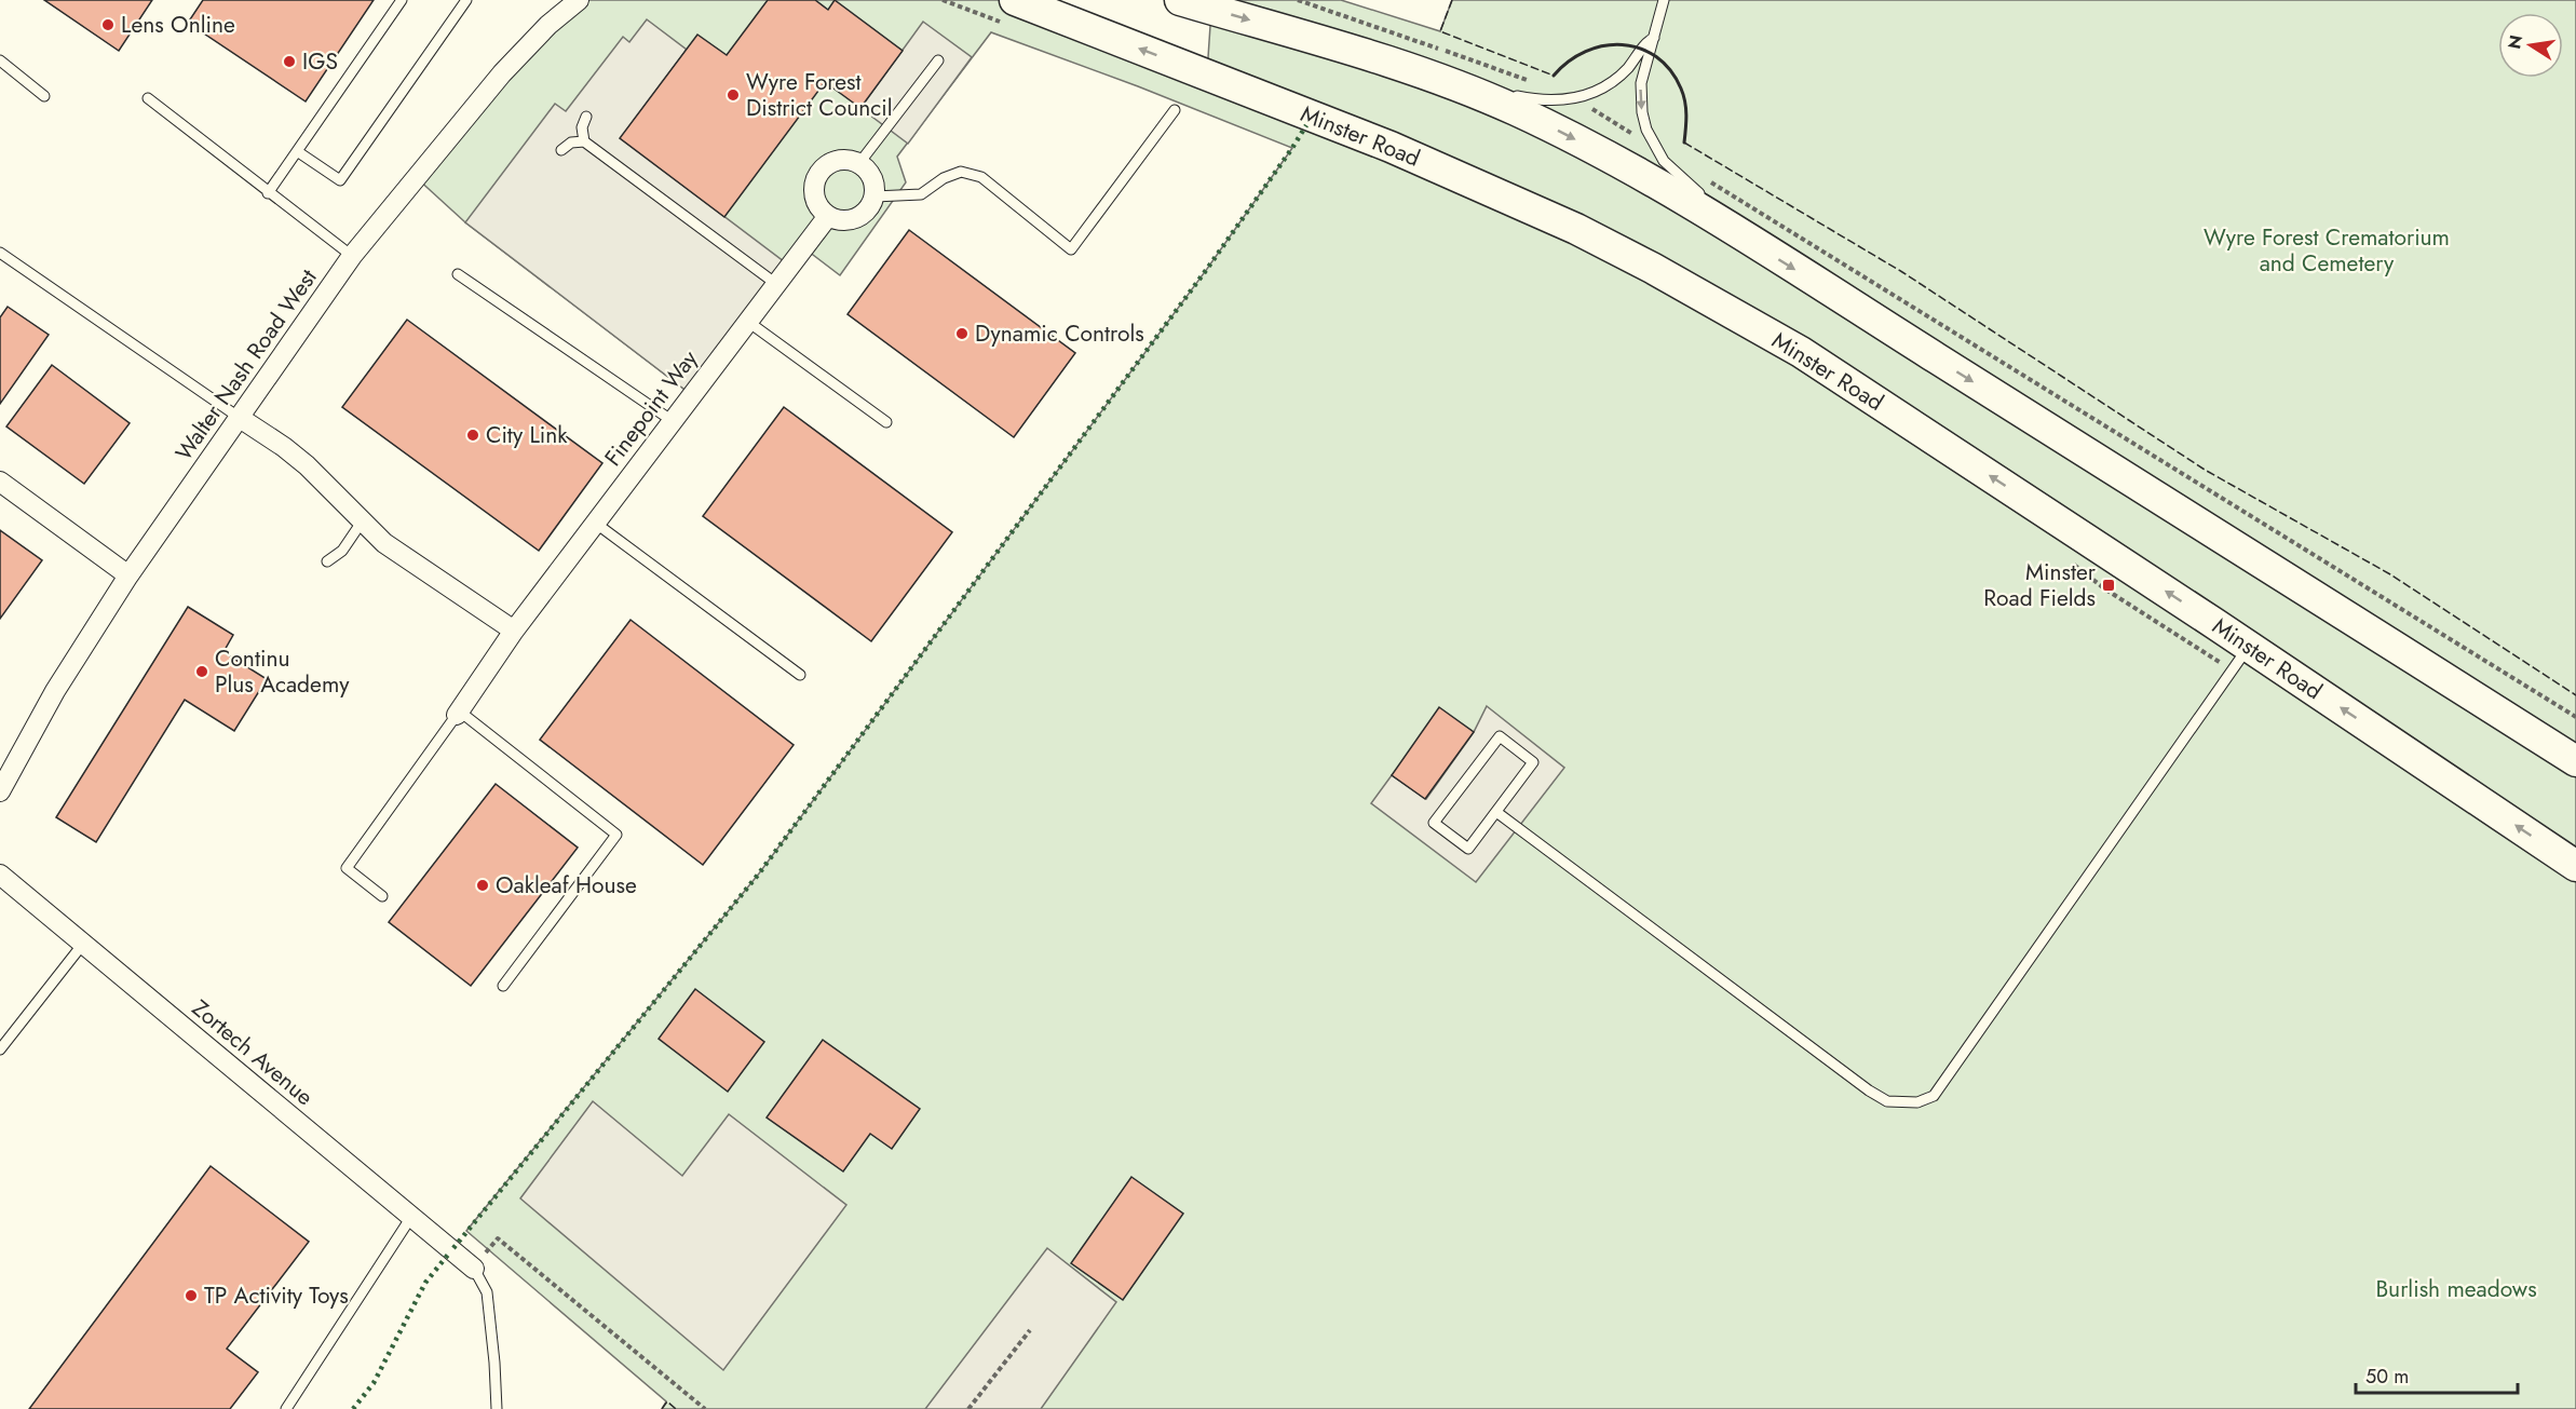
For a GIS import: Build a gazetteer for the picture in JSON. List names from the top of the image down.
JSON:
{
  "streets": {
    "main road": ["Minster Road"],
    "street": ["Walter Nash Road West", "Finepoint Way", "Zortech Avenue"]
  },
  "parks": ["Wyre Forest Crematorium and Cemetery", "Burlish meadows"],
  "places": {
    "other": [
      "Lens Online",
      "IGS",
      "Wyre Forest District Council",
      "Dynamic Controls",
      "City Link",
      "Continu Plus Academy",
      "Oakleaf House",
      "TP Activity Toys"
    ],
    "transit": ["Minster Road Fields"]
  },
  "scale_bar": "50 m",
  "north": "left"
}
